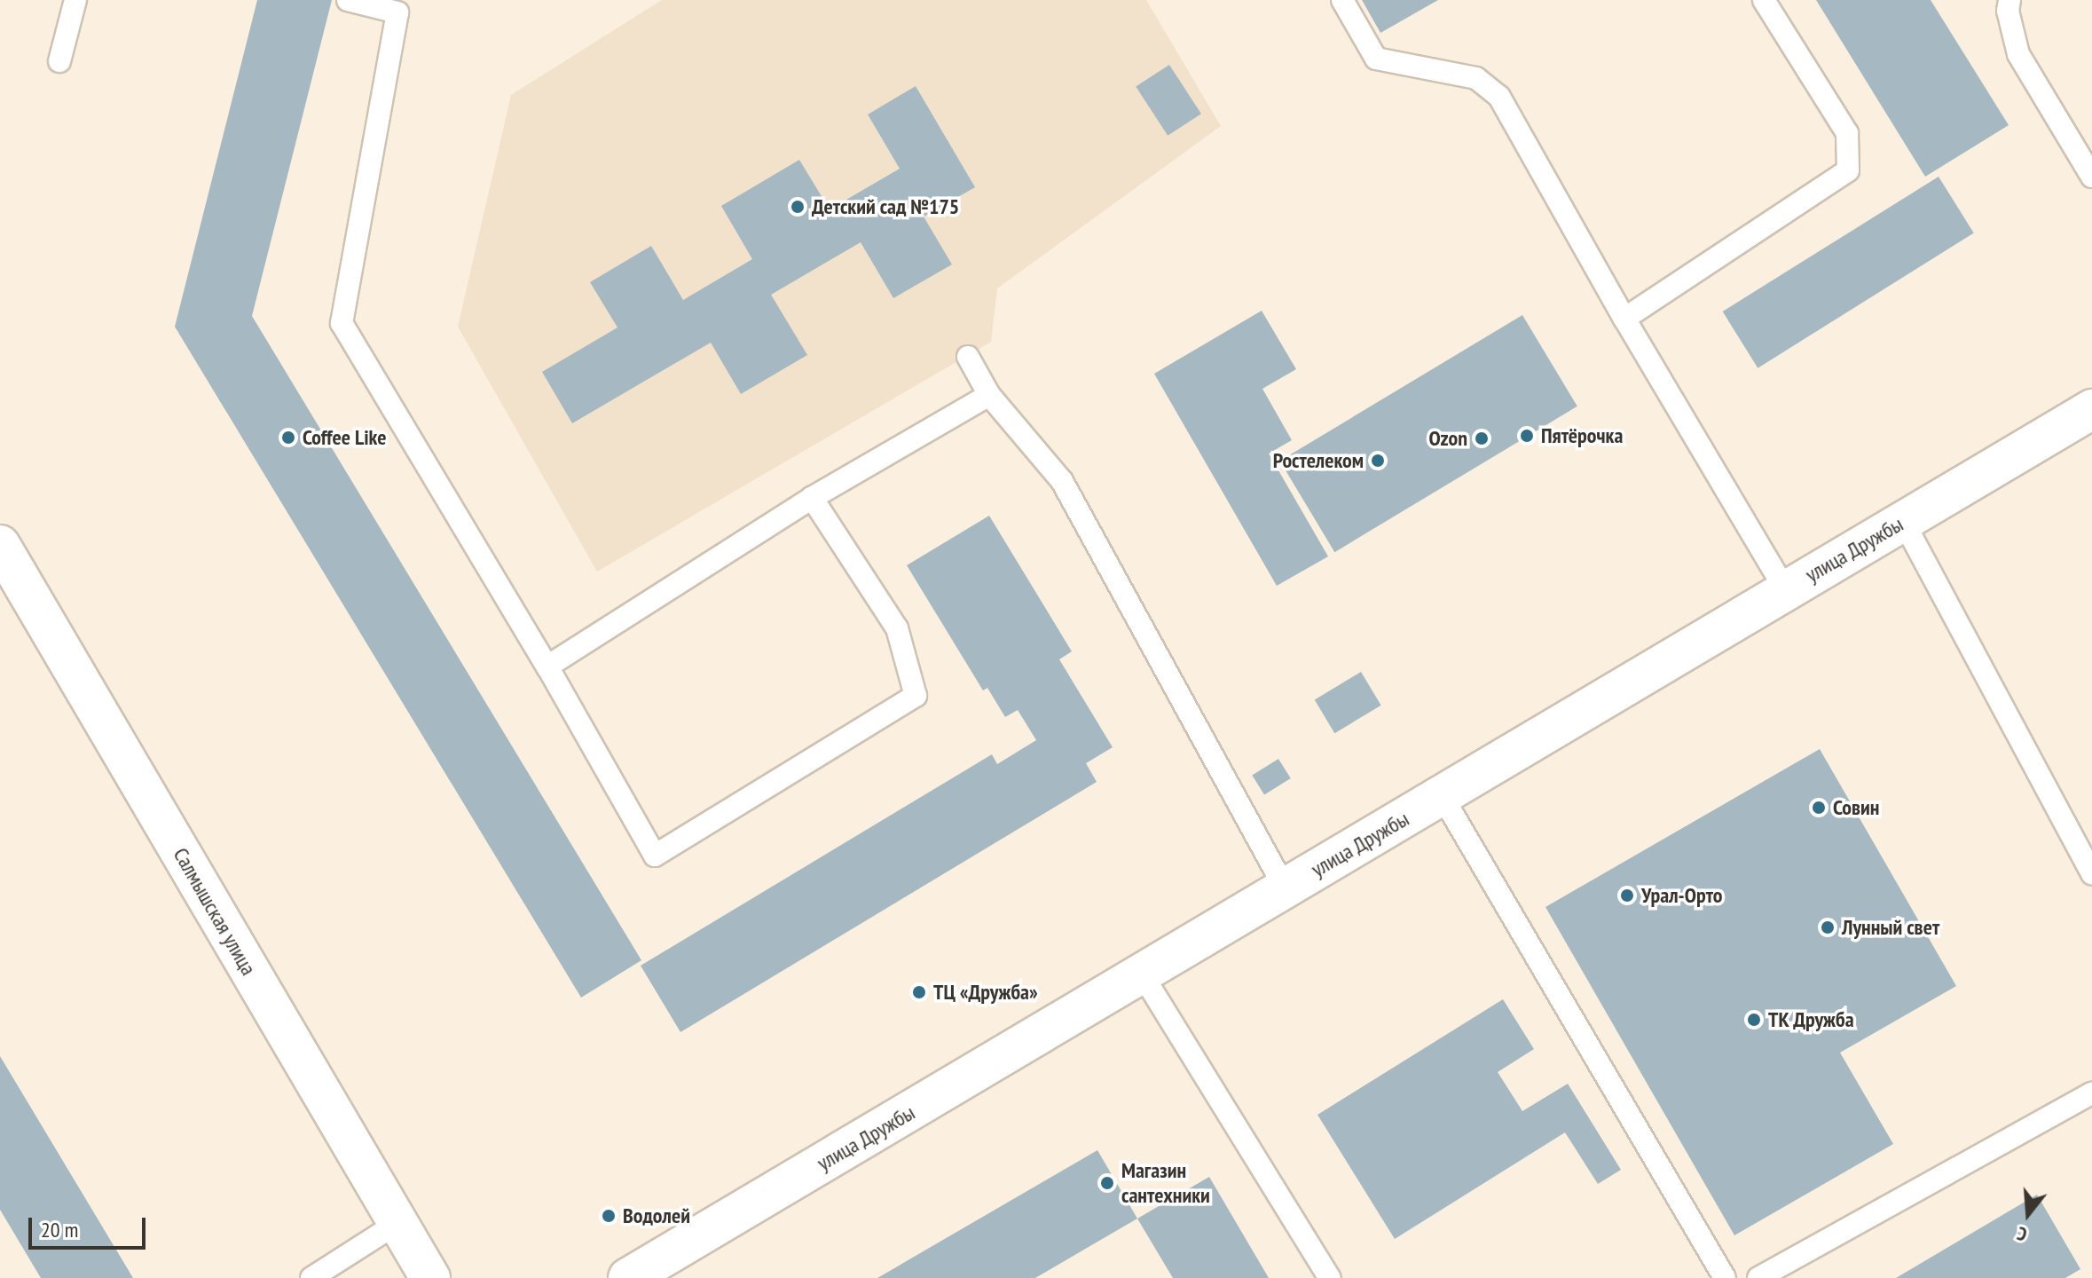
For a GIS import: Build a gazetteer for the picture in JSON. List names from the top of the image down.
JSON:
{
  "streets": {
    "street": ["улица Дружбы", "Салмышская улица"]
  },
  "places": [
    "Детский сад №175",
    "Пятёрочка",
    "Coffee Like",
    "Ozon",
    "Ростелеком",
    "Совин",
    "Урал-Орто",
    "Лунный свет",
    "ТЦ «Дружба»",
    "ТК Дружба",
    "Магазин сантехники",
    "Водолей"
  ],
  "scale_bar": "20 m",
  "north": "bottom"
}
